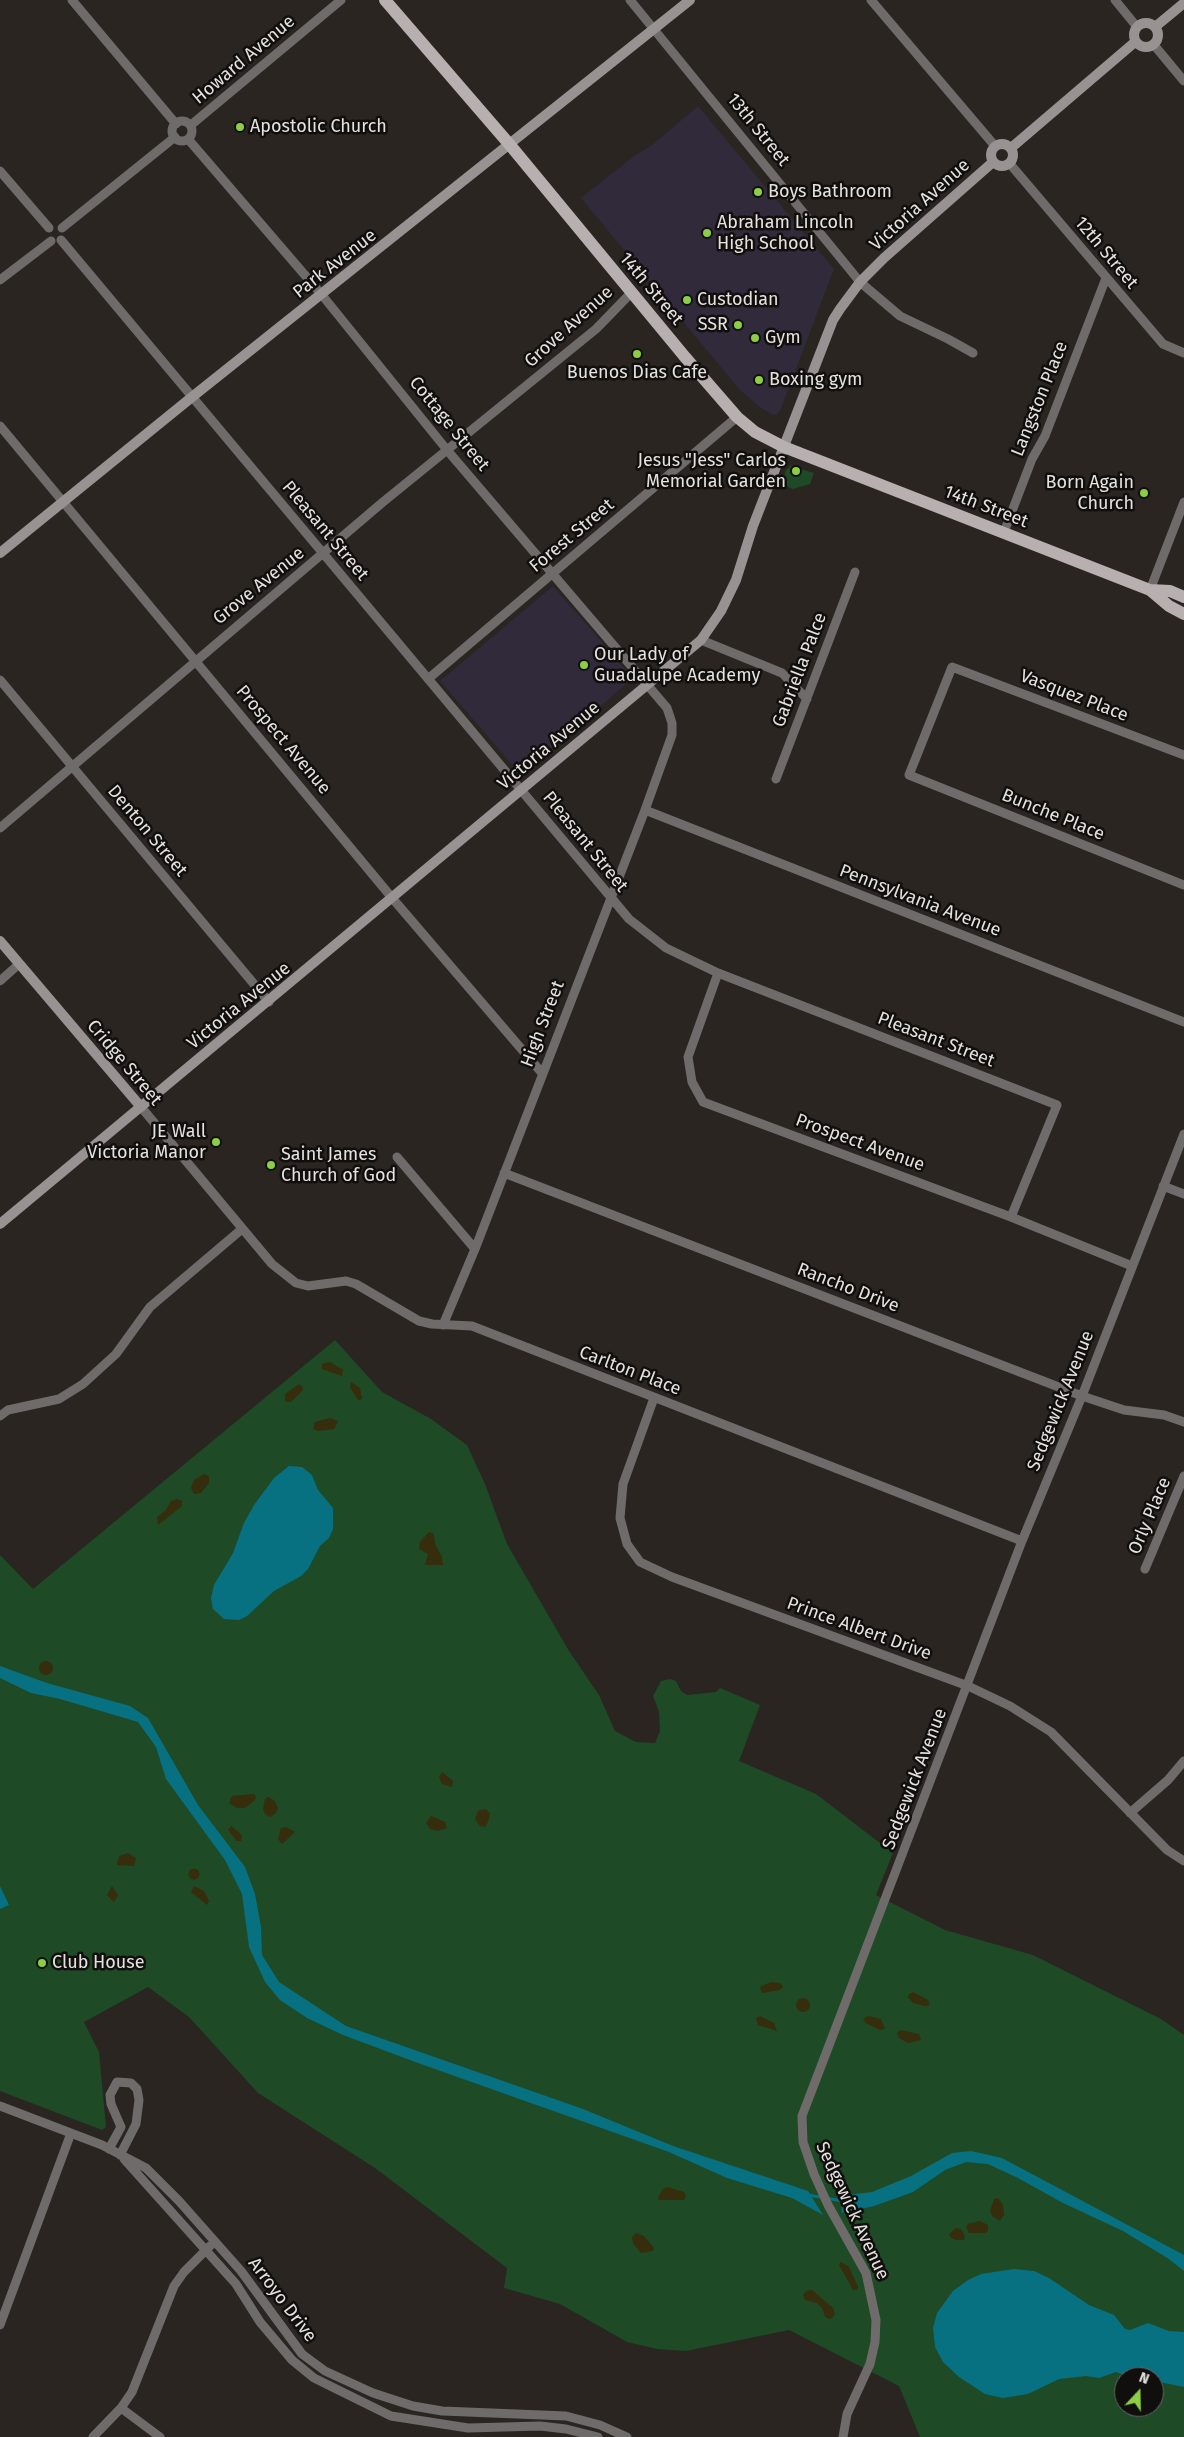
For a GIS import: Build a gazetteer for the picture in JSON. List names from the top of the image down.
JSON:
{
  "streets": {
    "main road": ["14th Street"],
    "street": [
      "Howard Avenue",
      "13th Street",
      "Victoria Avenue",
      "12th Street",
      "Park Avenue",
      "Grove Avenue",
      "Langston Place",
      "Cottage Street",
      "Pleasant Street",
      "Forest Street",
      "Gabriella Palce",
      "Vasquez Place",
      "Prospect Avenue",
      "Bunche Place",
      "Denton Street",
      "Pennsylvania Avenue",
      "High Street",
      "Cridge Street",
      "Rancho Drive",
      "Carlton Place",
      "Sedgewick Avenue",
      "Orly Place",
      "Prince Albert Drive",
      "Arroyo Drive"
    ]
  },
  "crossings": [
    ["Howard Avenue", "Cottage Street"],
    ["13th Street", "Victoria Avenue"],
    ["13th Street", "Park Avenue"],
    ["Victoria Avenue", "12th Street"],
    ["Victoria Avenue", "14th Street"],
    ["Victoria Avenue", "Cottage Street"],
    ["Victoria Avenue", "Pleasant Street"],
    ["Victoria Avenue", "Prospect Avenue"],
    ["Victoria Avenue", "Denton Street"],
    ["Victoria Avenue", "Cridge Street"],
    ["12th Street", "Langston Place"],
    ["Park Avenue", "14th Street"],
    ["Park Avenue", "Cottage Street"],
    ["Park Avenue", "Pleasant Street"],
    ["Park Avenue", "Prospect Avenue"],
    ["14th Street", "Grove Avenue"],
    ["14th Street", "Langston Place"],
    ["14th Street", "Forest Street"],
    ["Grove Avenue", "Cottage Street"],
    ["Grove Avenue", "Pleasant Street"],
    ["Grove Avenue", "Prospect Avenue"],
    ["Grove Avenue", "Denton Street"],
    ["Cottage Street", "Forest Street"],
    ["Cottage Street", "High Street"],
    ["Pleasant Street", "Forest Street"],
    ["Pleasant Street", "Prospect Avenue"],
    ["Pleasant Street", "High Street"],
    ["Vasquez Place", "Bunche Place"],
    ["Prospect Avenue", "High Street"],
    ["Prospect Avenue", "Sedgewick Avenue"],
    ["Pennsylvania Avenue", "High Street"],
    ["High Street", "Rancho Drive"],
    ["High Street", "Carlton Place"],
    ["Cridge Street", "Carlton Place"],
    ["Rancho Drive", "Sedgewick Avenue"],
    ["Carlton Place", "Sedgewick Avenue"],
    ["Carlton Place", "Prince Albert Drive"],
    ["Sedgewick Avenue", "Prince Albert Drive"]
  ],
  "places": [
    "Apostolic Church",
    "Boys Bathroom",
    "Abraham Lincoln High School",
    "Custodian",
    "SSR",
    "Gym",
    "Buenos Dias Cafe",
    "Boxing gym",
    "Jesus \"Jess\" Carlos Memorial Garden",
    "Born Again Church",
    "Our Lady of Guadalupe Academy",
    "JE Wall Victoria Manor",
    "Saint James Church of God",
    "Club House"
  ],
  "north": "top"
}
